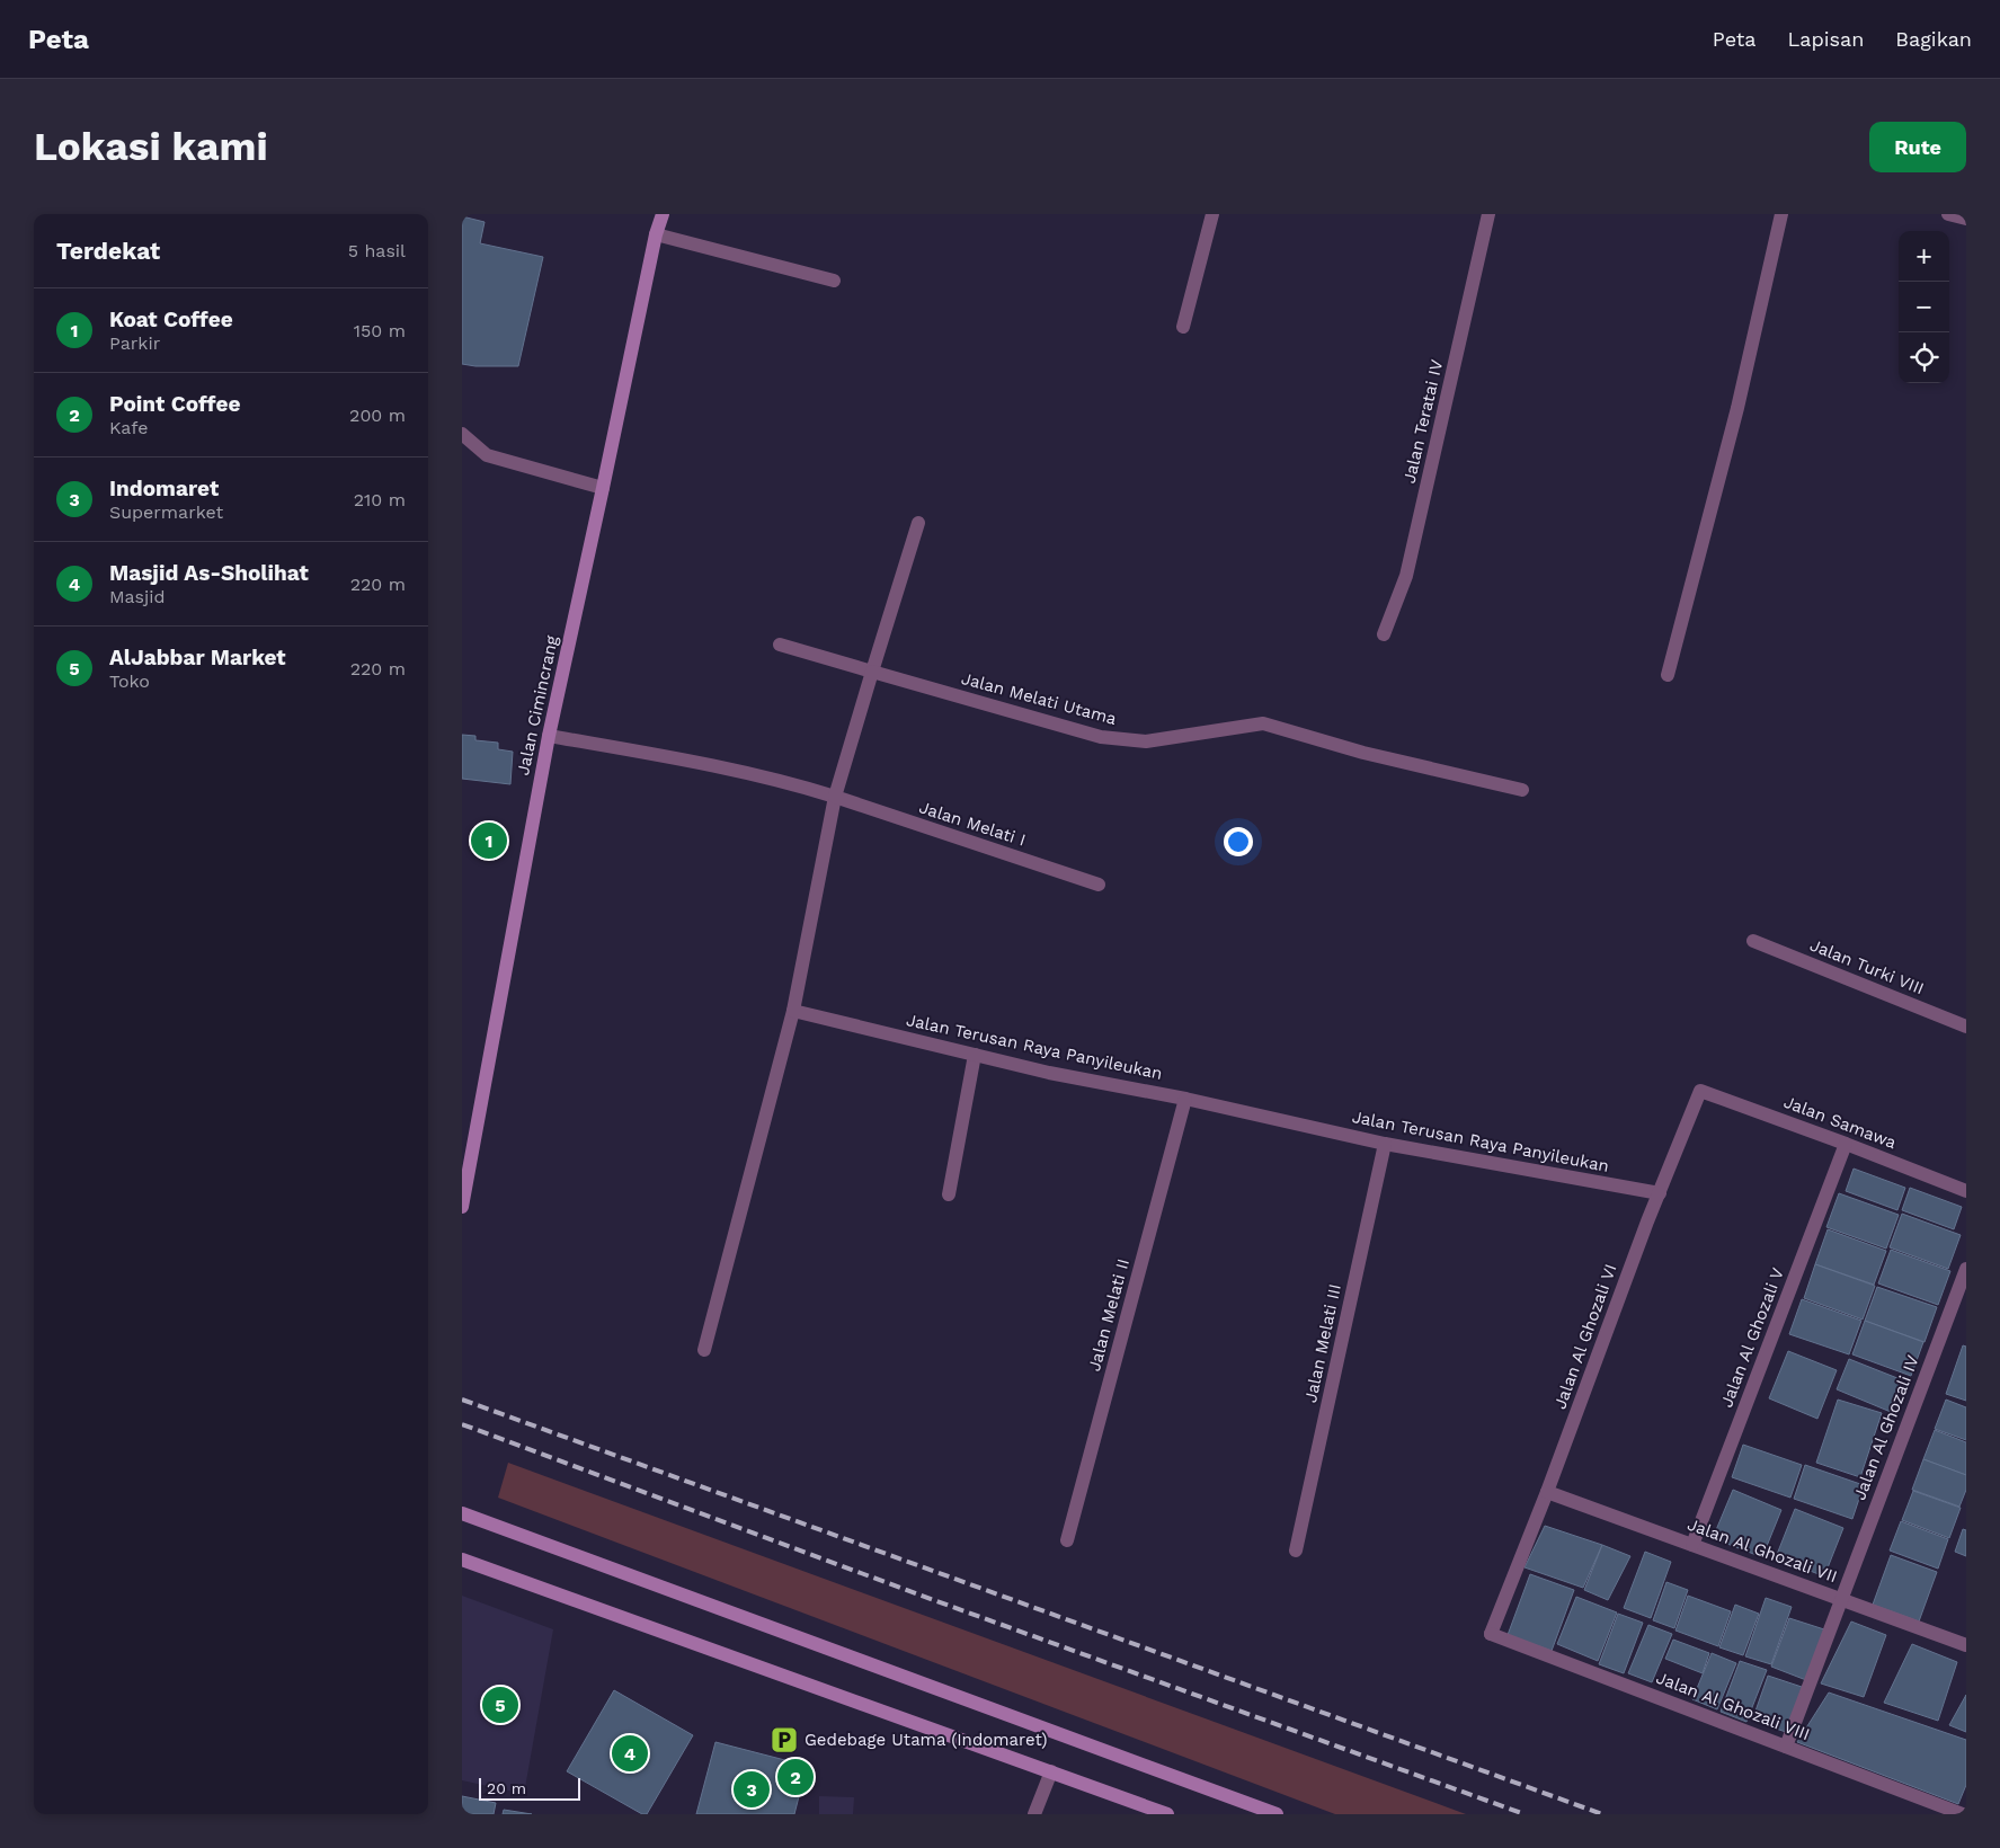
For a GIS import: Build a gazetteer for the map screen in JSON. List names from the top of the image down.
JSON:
{
  "streets": {
    "street": [
      "Jalan Teratai IV",
      "Jalan Melati Utama",
      "Jalan Cimincrang",
      "Jalan Melati I",
      "Jalan Turki VIII",
      "Jalan Terusan Raya Panyileukan",
      "Jalan Samawa",
      "Jalan Melati II",
      "Jalan Al Ghozali VI",
      "Jalan Al Ghozali V",
      "Jalan Melati III",
      "Jalan Al Ghozali IV",
      "Jalan Al Ghozali VII",
      "Jalan Al Ghozali VIII"
    ]
  },
  "crossings": [
    ["Jalan Terusan Raya Panyileukan", "Jalan Samawa"],
    ["Jalan Terusan Raya Panyileukan", "Jalan Melati II"],
    ["Jalan Terusan Raya Panyileukan", "Jalan Al Ghozali VI"],
    ["Jalan Terusan Raya Panyileukan", "Jalan Melati III"],
    ["Jalan Samawa", "Jalan Al Ghozali VI"],
    ["Jalan Samawa", "Jalan Al Ghozali V"],
    ["Jalan Al Ghozali VI", "Jalan Al Ghozali VII"],
    ["Jalan Al Ghozali VI", "Jalan Al Ghozali VIII"],
    ["Jalan Al Ghozali V", "Jalan Al Ghozali VII"],
    ["Jalan Al Ghozali IV", "Jalan Al Ghozali VII"],
    ["Jalan Al Ghozali IV", "Jalan Al Ghozali VIII"]
  ],
  "places": {
    "parking": ["Gedebage Utama (Indomaret)"]
  },
  "scale_bar": "20 m",
  "page": {
    "header": "Peta",
    "nav": ["Peta", "Lapisan", "Bagikan"],
    "buttons": "Rute",
    "title": "Lokasi kami",
    "heading": ["Terdekat", "5 hasil"],
    "map_buttons": ["+", "−"],
    "list": [
      {
        "mark": "1",
        "name": "Koat Coffee",
        "note": "Parkir",
        "value": "150 m"
      },
      {
        "mark": "2",
        "name": "Point Coffee",
        "note": "Kafe",
        "value": "200 m"
      },
      {
        "mark": "3",
        "name": "Indomaret",
        "note": "Supermarket",
        "value": "210 m"
      },
      {
        "mark": "4",
        "name": "Masjid As-Sholihat",
        "note": "Masjid",
        "value": "220 m"
      },
      {
        "mark": "5",
        "name": "AlJabbar Market",
        "note": "Toko",
        "value": "220 m"
      }
    ],
    "pins": [
      "1",
      "5",
      "4",
      "2",
      "3"
    ],
    "scale": "20 m"
  }
}
